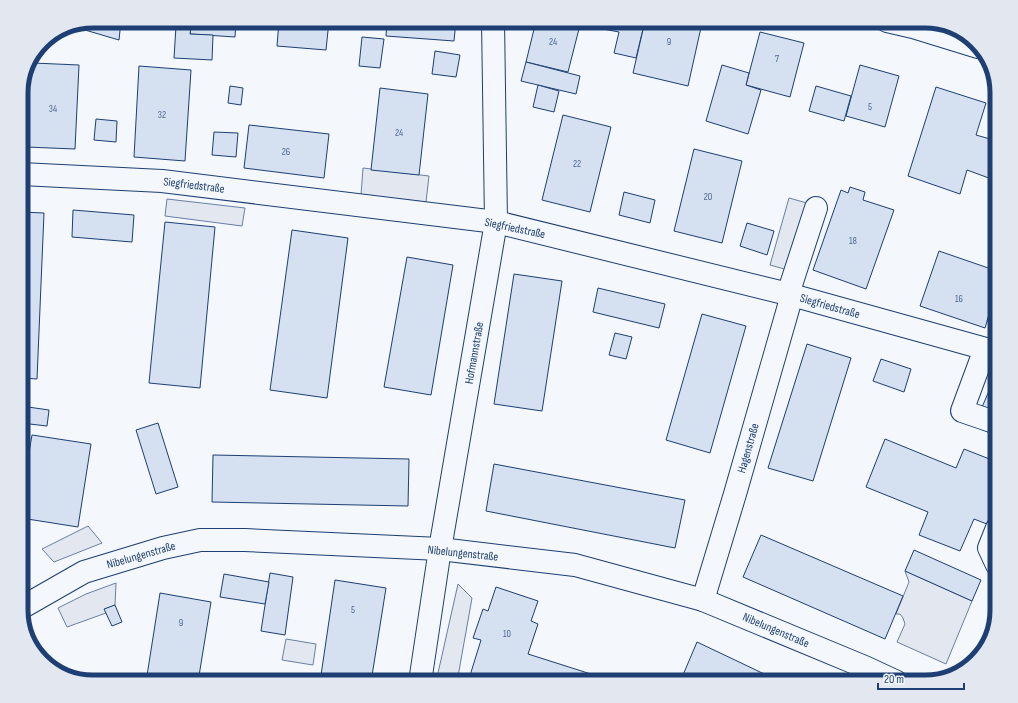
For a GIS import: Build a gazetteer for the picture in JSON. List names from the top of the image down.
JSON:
{
  "streets": {
    "street": [
      "Siegfriedstraße",
      "Hofmannstraße",
      "Hagenstraße",
      "Nibelungenstraße"
    ]
  },
  "crossings": [
    ["Siegfriedstraße", "Hofmannstraße"],
    ["Siegfriedstraße", "Hagenstraße"],
    ["Hofmannstraße", "Nibelungenstraße"],
    ["Hagenstraße", "Nibelungenstraße"]
  ],
  "house_numbers": [
    "24",
    "9",
    "7",
    "5",
    "34",
    "32",
    "24",
    "26",
    "22",
    "20",
    "18",
    "16",
    "5",
    "9",
    "10"
  ],
  "scale_bar": "20 m"
}
